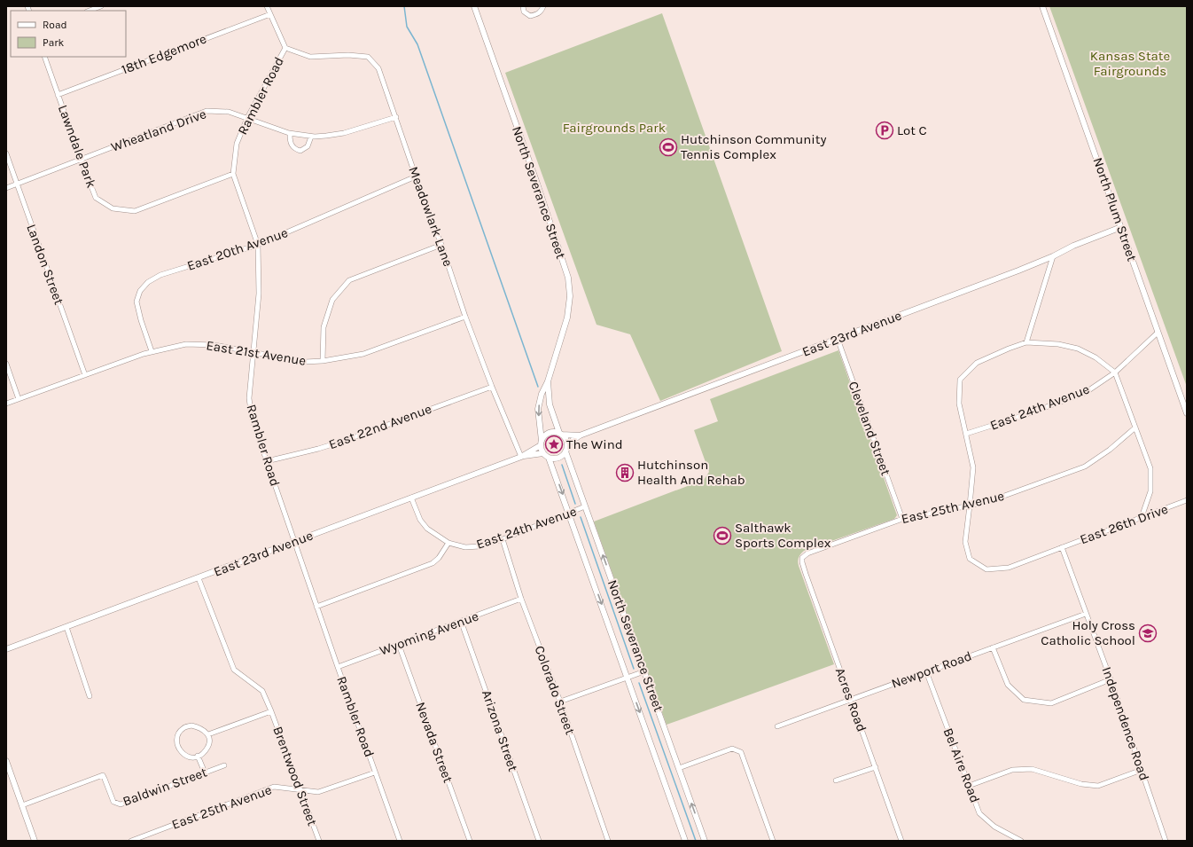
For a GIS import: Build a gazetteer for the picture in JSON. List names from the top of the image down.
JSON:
{
  "streets": {
    "street": [
      "18th Edgemore",
      "Rambler Road",
      "Wheatland Drive",
      "Lawndale Park",
      "North Severance Street",
      "North Plum Street",
      "Meadowlark Lane",
      "East 20th Avenue",
      "Landon Street",
      "East 23rd Avenue",
      "East 21st Avenue",
      "East 24th Avenue",
      "East 22nd Avenue",
      "Cleveland Street",
      "East 25th Avenue",
      "East 26th Drive",
      "Wyoming Avenue",
      "Newport Road",
      "Colorado Street",
      "Acres Road",
      "Independence Road",
      "Arizona Street",
      "Nevada Street",
      "Bel Aire Road",
      "Brentwood Street",
      "Baldwin Street"
    ]
  },
  "crossings": [
    ["18th Edgemore", "Rambler Road"],
    ["18th Edgemore", "Lawndale Park"],
    ["Rambler Road", "Wheatland Drive"],
    ["Rambler Road", "Lawndale Park"],
    ["Rambler Road", "Meadowlark Lane"],
    ["Rambler Road", "East 20th Avenue"],
    ["Rambler Road", "East 23rd Avenue"],
    ["Rambler Road", "East 21st Avenue"],
    ["Rambler Road", "East 22nd Avenue"],
    ["Rambler Road", "East 25th Avenue"],
    ["Rambler Road", "Wyoming Avenue"],
    ["Wheatland Drive", "Lawndale Park"],
    ["Wheatland Drive", "Meadowlark Lane"],
    ["Wheatland Drive", "Landon Street"],
    ["North Severance Street", "East 23rd Avenue"],
    ["North Severance Street", "East 24th Avenue"],
    ["North Plum Street", "East 23rd Avenue"],
    ["North Plum Street", "East 24th Avenue"],
    ["Meadowlark Lane", "East 20th Avenue"],
    ["Meadowlark Lane", "East 23rd Avenue"],
    ["Meadowlark Lane", "East 21st Avenue"],
    ["Meadowlark Lane", "East 22nd Avenue"],
    ["East 20th Avenue", "East 21st Avenue"],
    ["Landon Street", "East 21st Avenue"],
    ["East 23rd Avenue", "Cleveland Street"],
    ["East 23rd Avenue", "Brentwood Street"],
    ["East 24th Avenue", "East 26th Drive"],
    ["East 24th Avenue", "Colorado Street"],
    ["Cleveland Street", "East 25th Avenue"],
    ["East 25th Avenue", "East 26th Drive"],
    ["East 25th Avenue", "Acres Road"],
    ["East 25th Avenue", "Brentwood Street"],
    ["East 26th Drive", "Independence Road"],
    ["Wyoming Avenue", "Colorado Street"],
    ["Wyoming Avenue", "Arizona Street"],
    ["Wyoming Avenue", "Nevada Street"],
    ["Newport Road", "Acres Road"],
    ["Newport Road", "Independence Road"],
    ["Newport Road", "Bel Aire Road"]
  ],
  "parks": ["Kansas State Fairgrounds", "Fairgrounds Park"],
  "places": {
    "parking": ["Lot C"],
    "sports": ["Hutchinson Community Tennis Complex", "Salthawk Sports Complex"],
    "place": ["The Wind"],
    "building": ["Hutchinson Health And Rehab"],
    "school or university": ["Holy Cross Catholic School"]
  },
  "legend": ["Road", "Park"]
}
